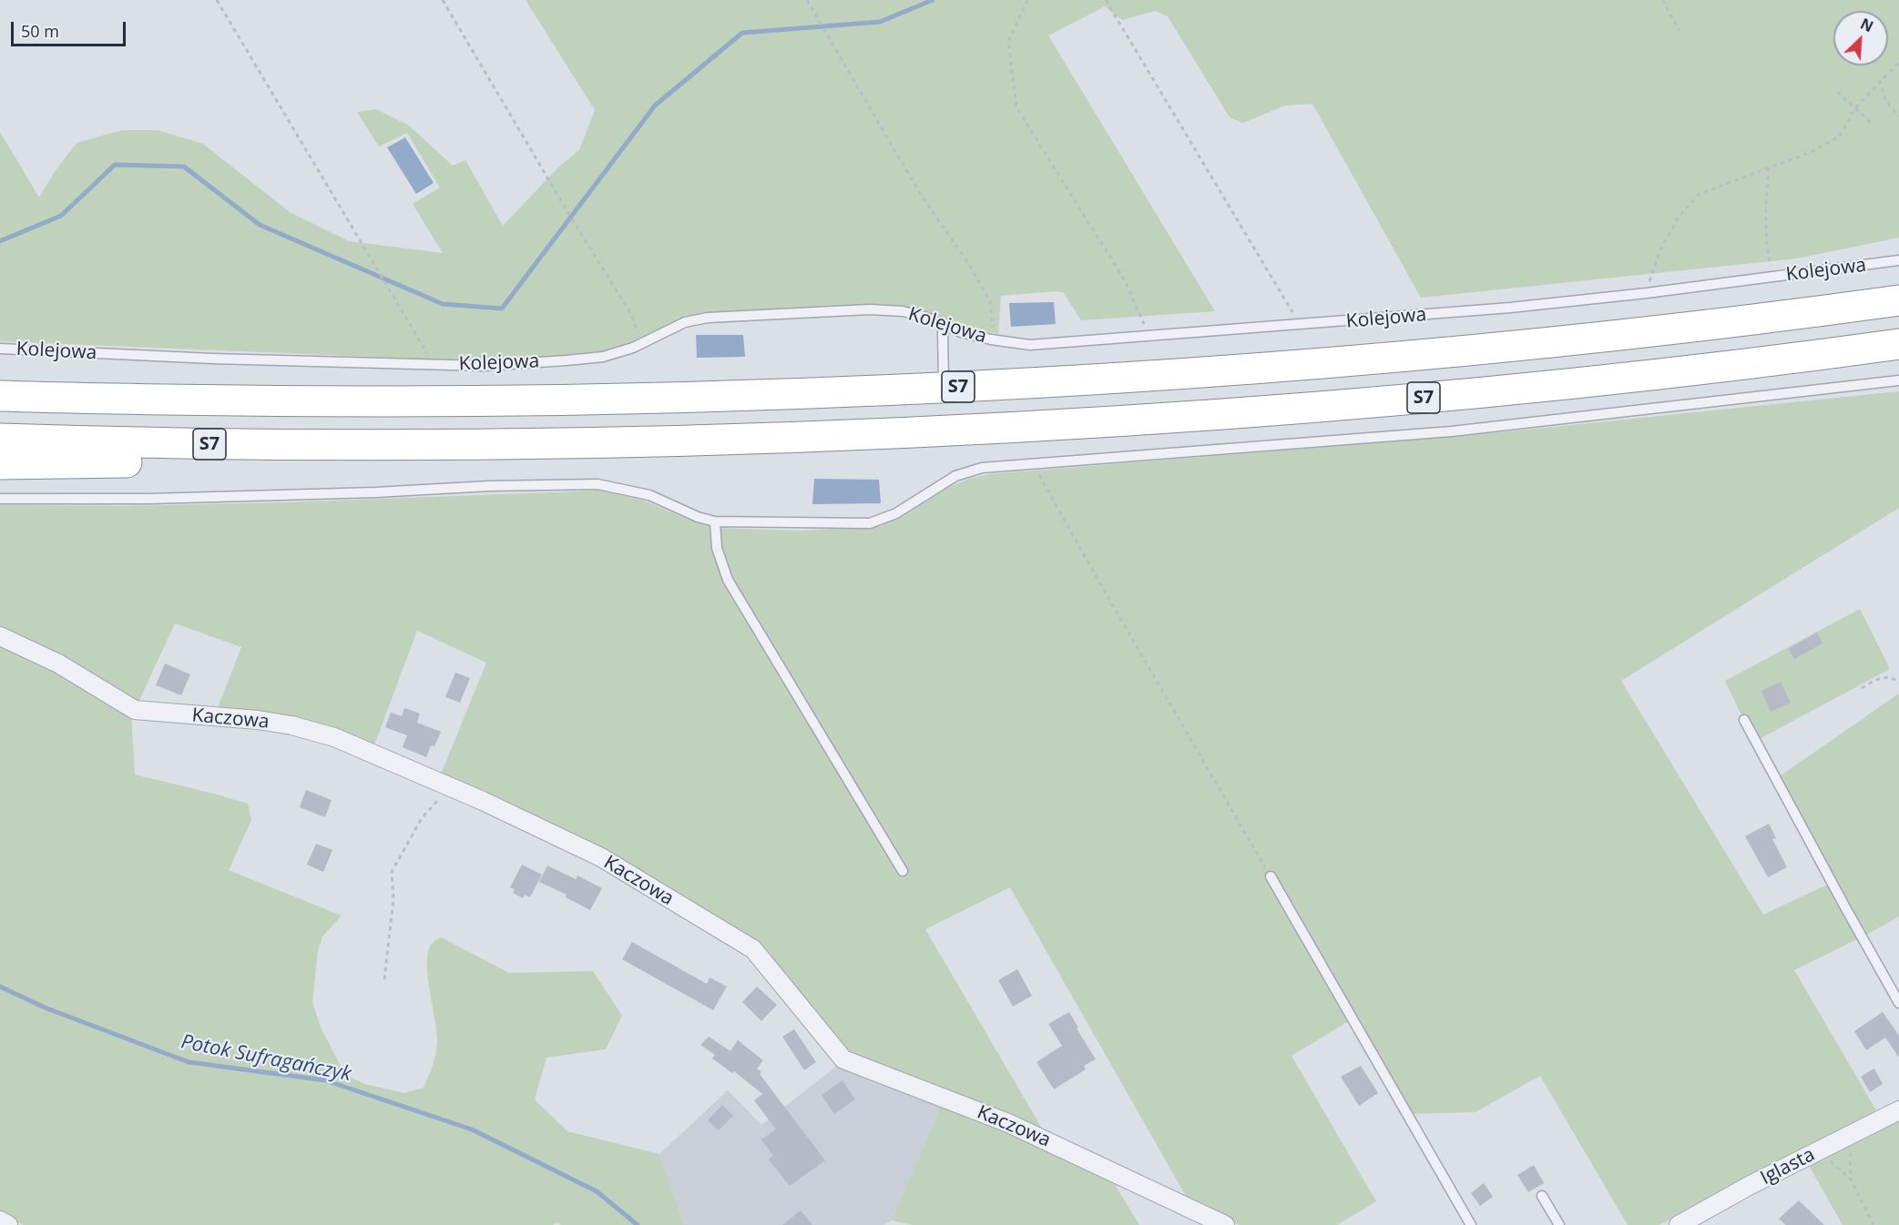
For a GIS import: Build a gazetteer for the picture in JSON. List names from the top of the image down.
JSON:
{
  "streets": {
    "highway": ["S7"],
    "street": ["Kaczowa", "Iglasta"],
    "lane": ["Kolejowa"]
  },
  "water": ["Potok Sufragańczyk"],
  "scale_bar": "50 m",
  "north": "top right"
}
